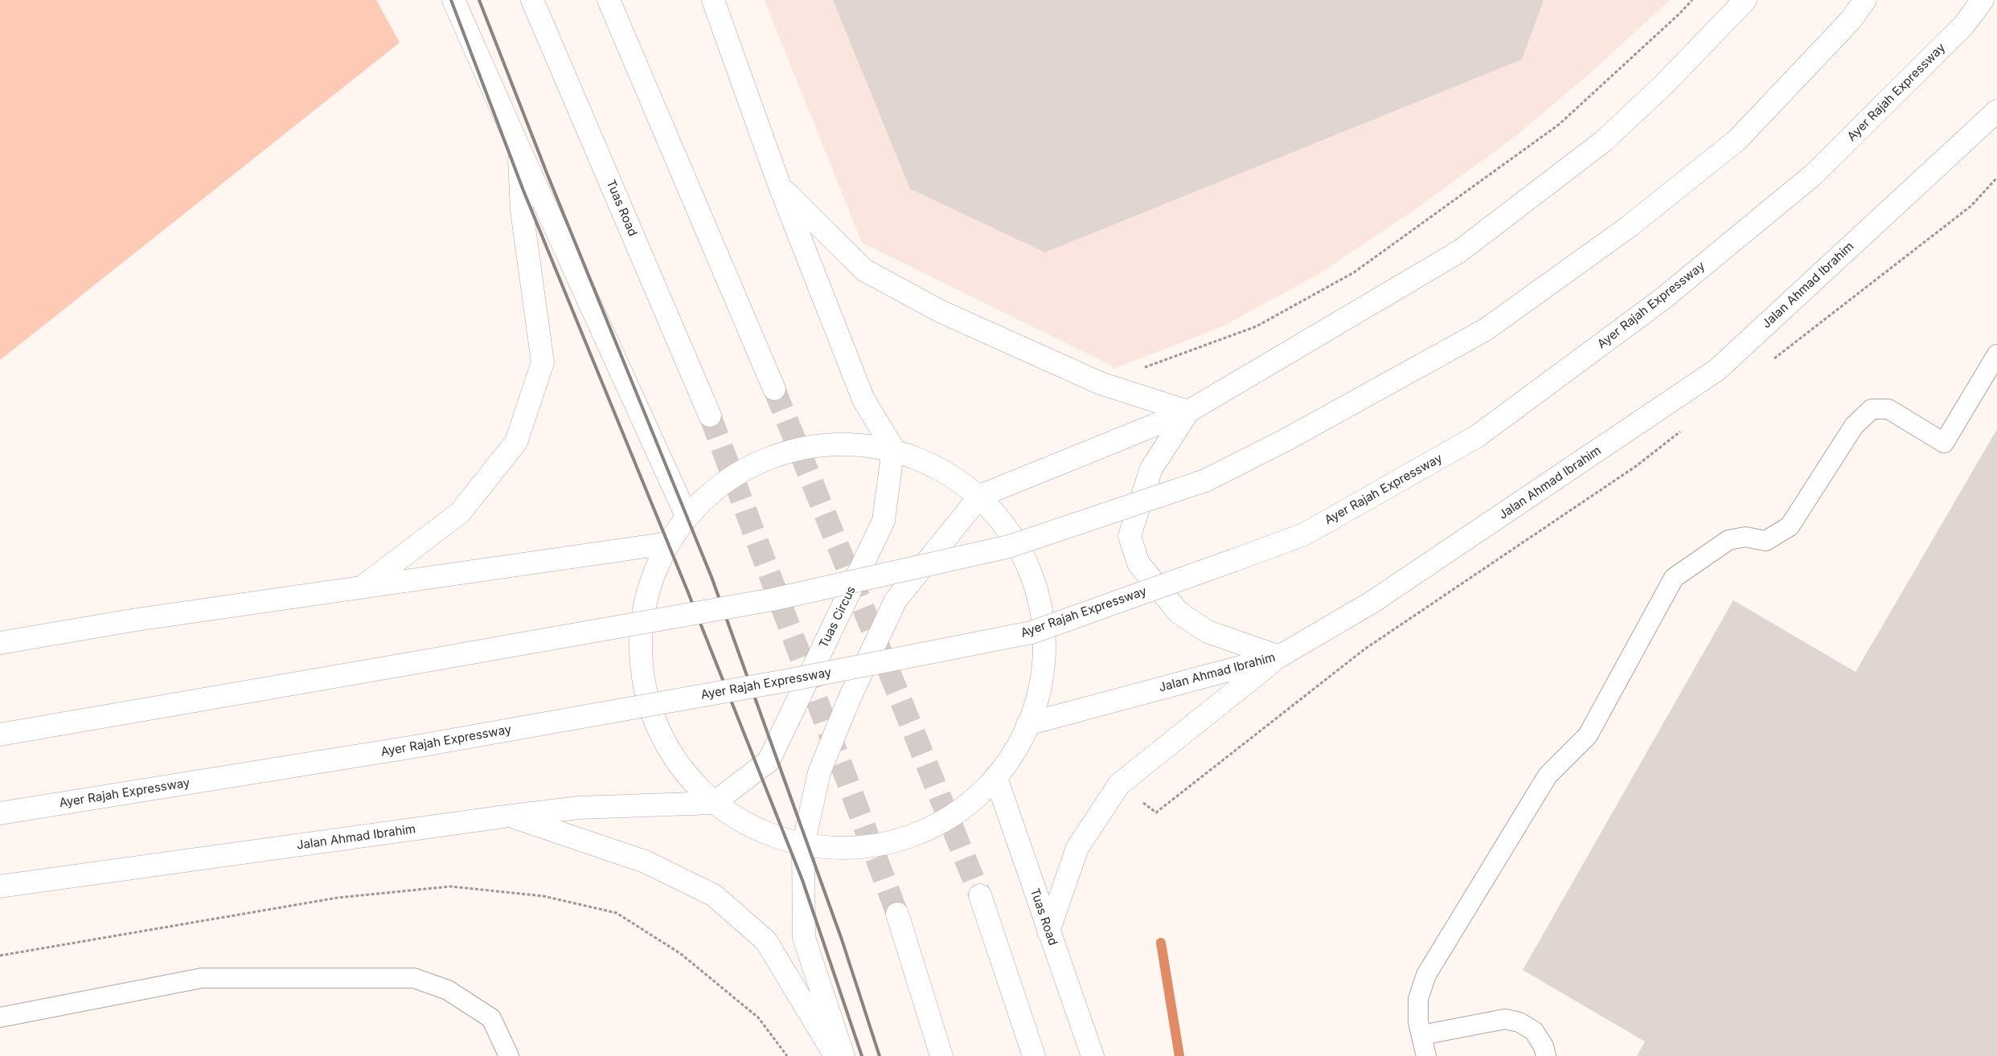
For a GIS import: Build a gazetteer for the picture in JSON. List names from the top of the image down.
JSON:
{
  "streets": {
    "main road": [
      "Ayer Rajah Expressway",
      "Tuas Road",
      "Jalan Ahmad Ibrahim",
      "Tuas Circus"
    ]
  },
  "crossings": [
    ["Jalan Ahmad Ibrahim", "Tuas Circus"]
  ]
}
